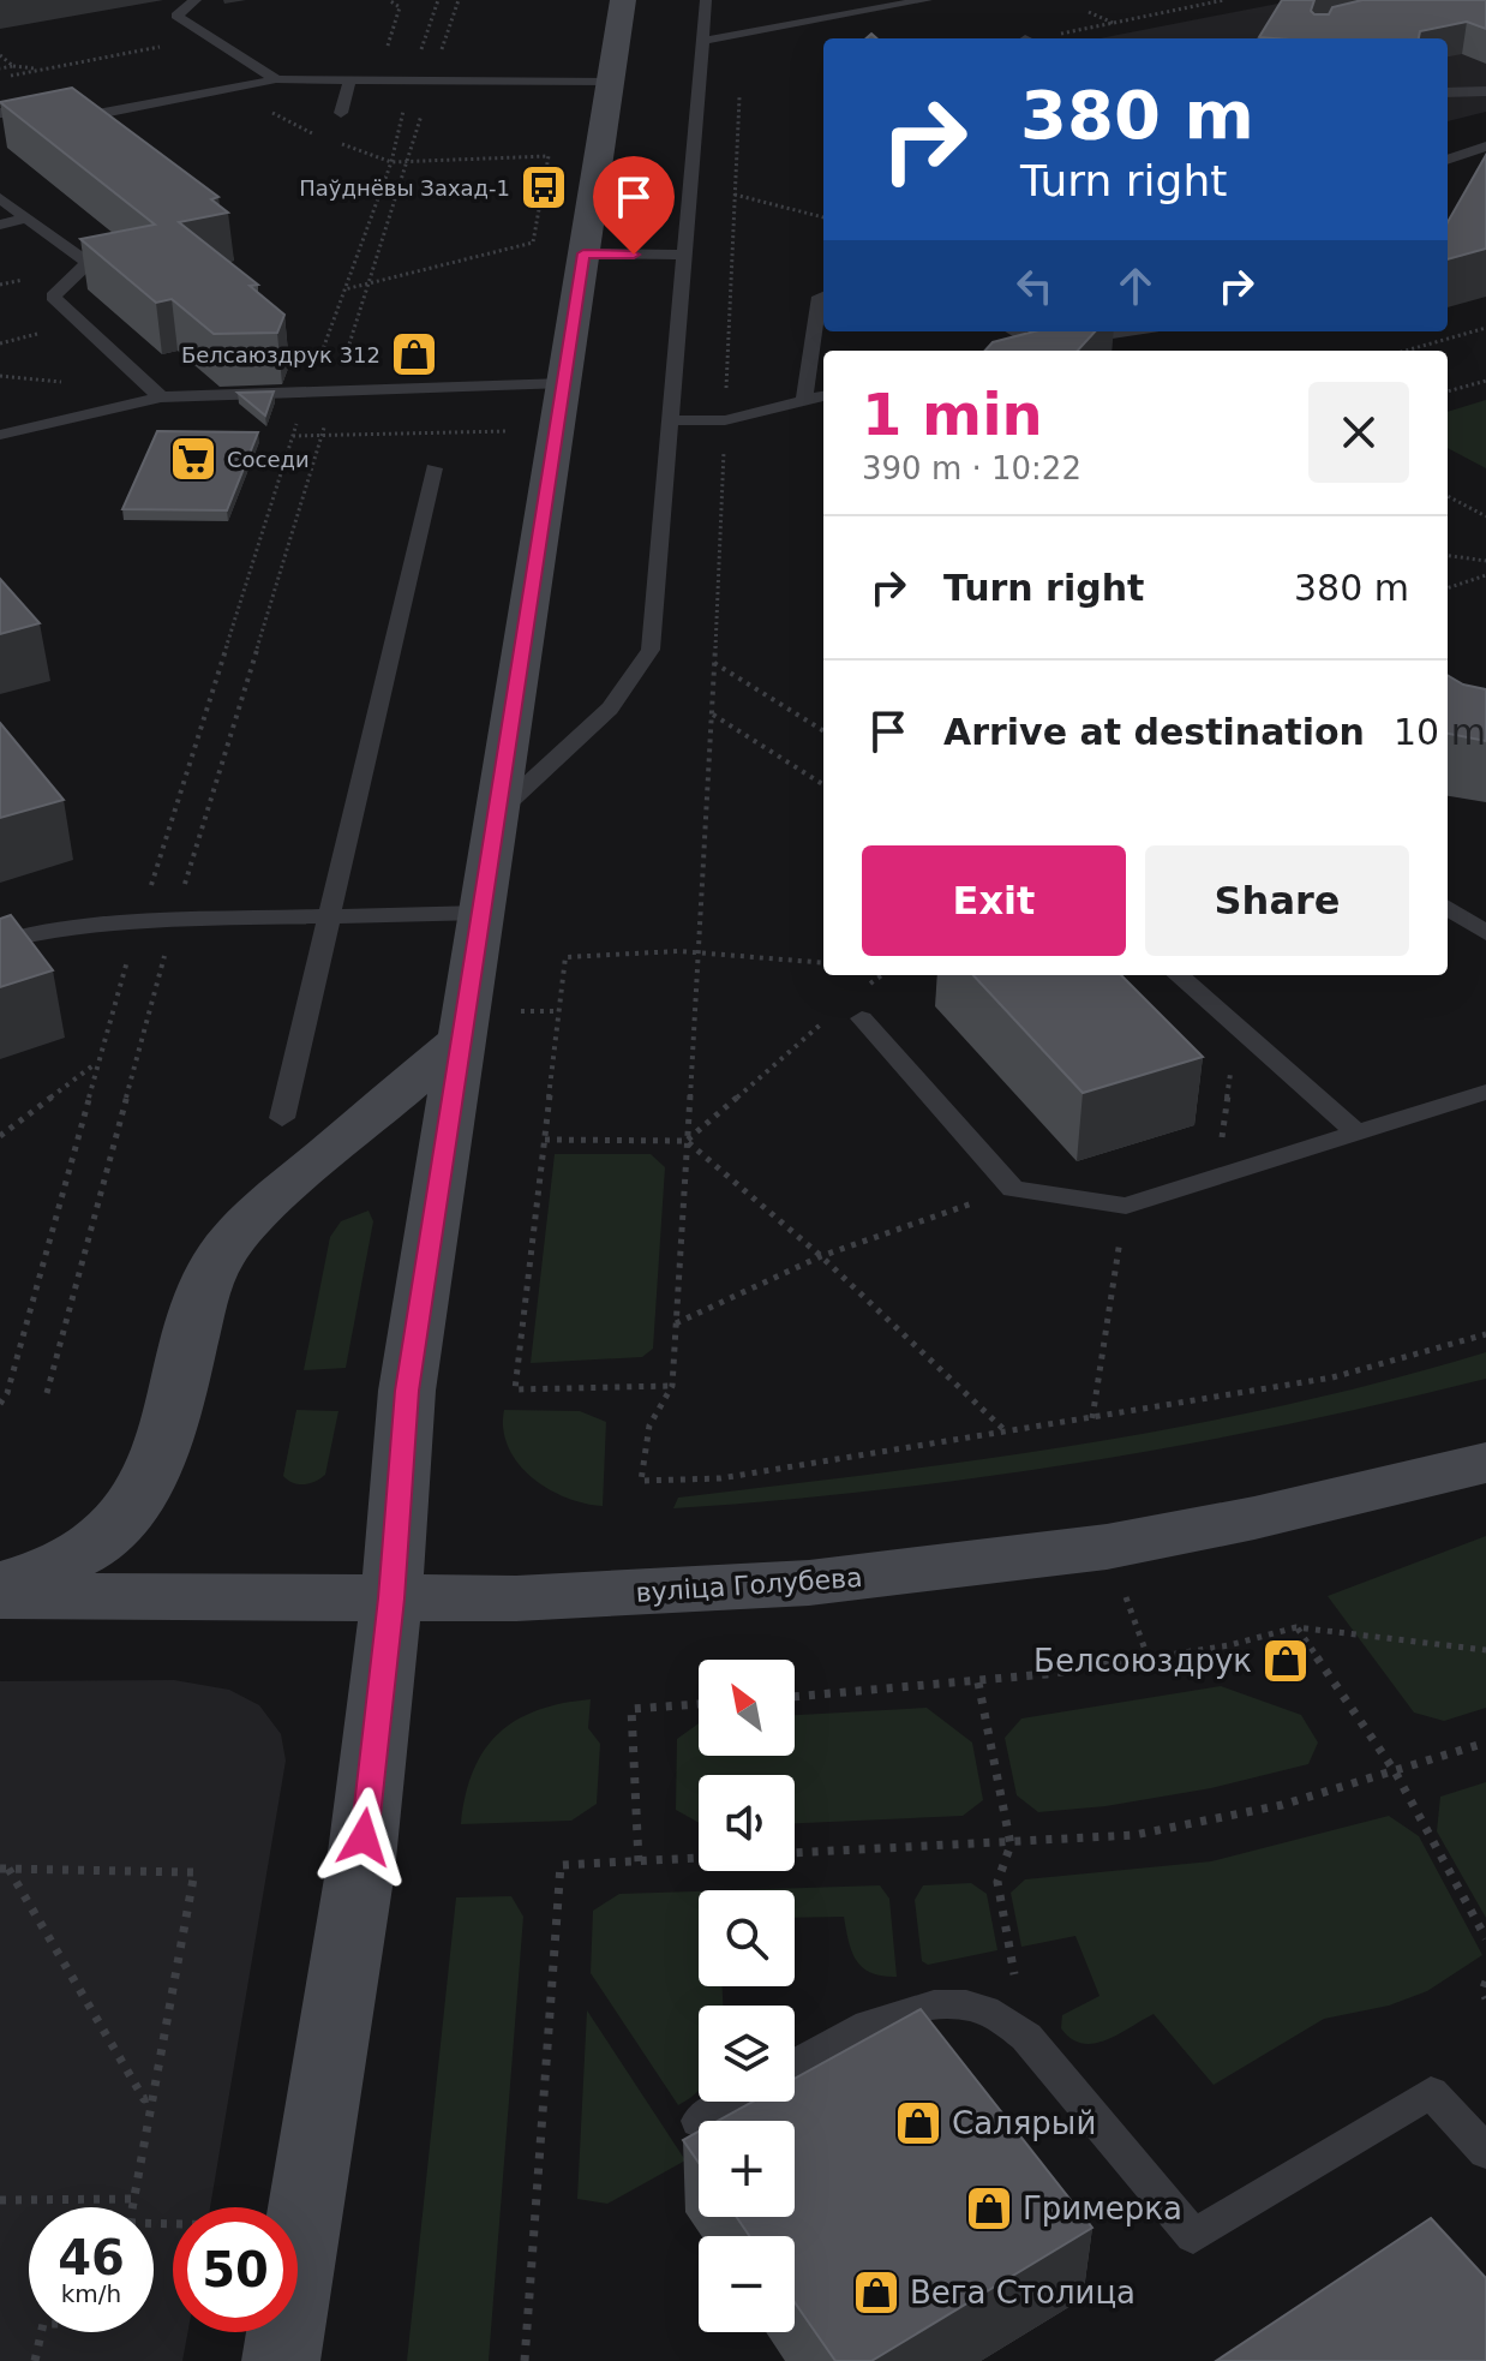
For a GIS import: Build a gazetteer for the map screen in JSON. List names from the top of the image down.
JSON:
{
  "streets": {
    "main road": ["вуліца Голубева"]
  },
  "places": {
    "bus stop": ["Паўднёвы Захад-1"],
    "shop": [
      "Белсаюздрук 312",
      "Белсоюздрук",
      "Салярый",
      "Гримерка",
      "Вега Столица"
    ],
    "supermarket": ["Соседи"]
  },
  "north": "top left",
  "page": {
    "turn": ["380 m", "Turn right"],
    "heading": ["1 min", "390 m · 10:22"],
    "list": [
      {
        "name": "Turn right",
        "value": "380 m"
      },
      {
        "name": "Arrive at destination",
        "value": "10 m"
      }
    ],
    "buttons": ["Exit", "Share"],
    "map_buttons": ["+", "−"],
    "speed": "46 km/h",
    "limit": "50"
  }
}
